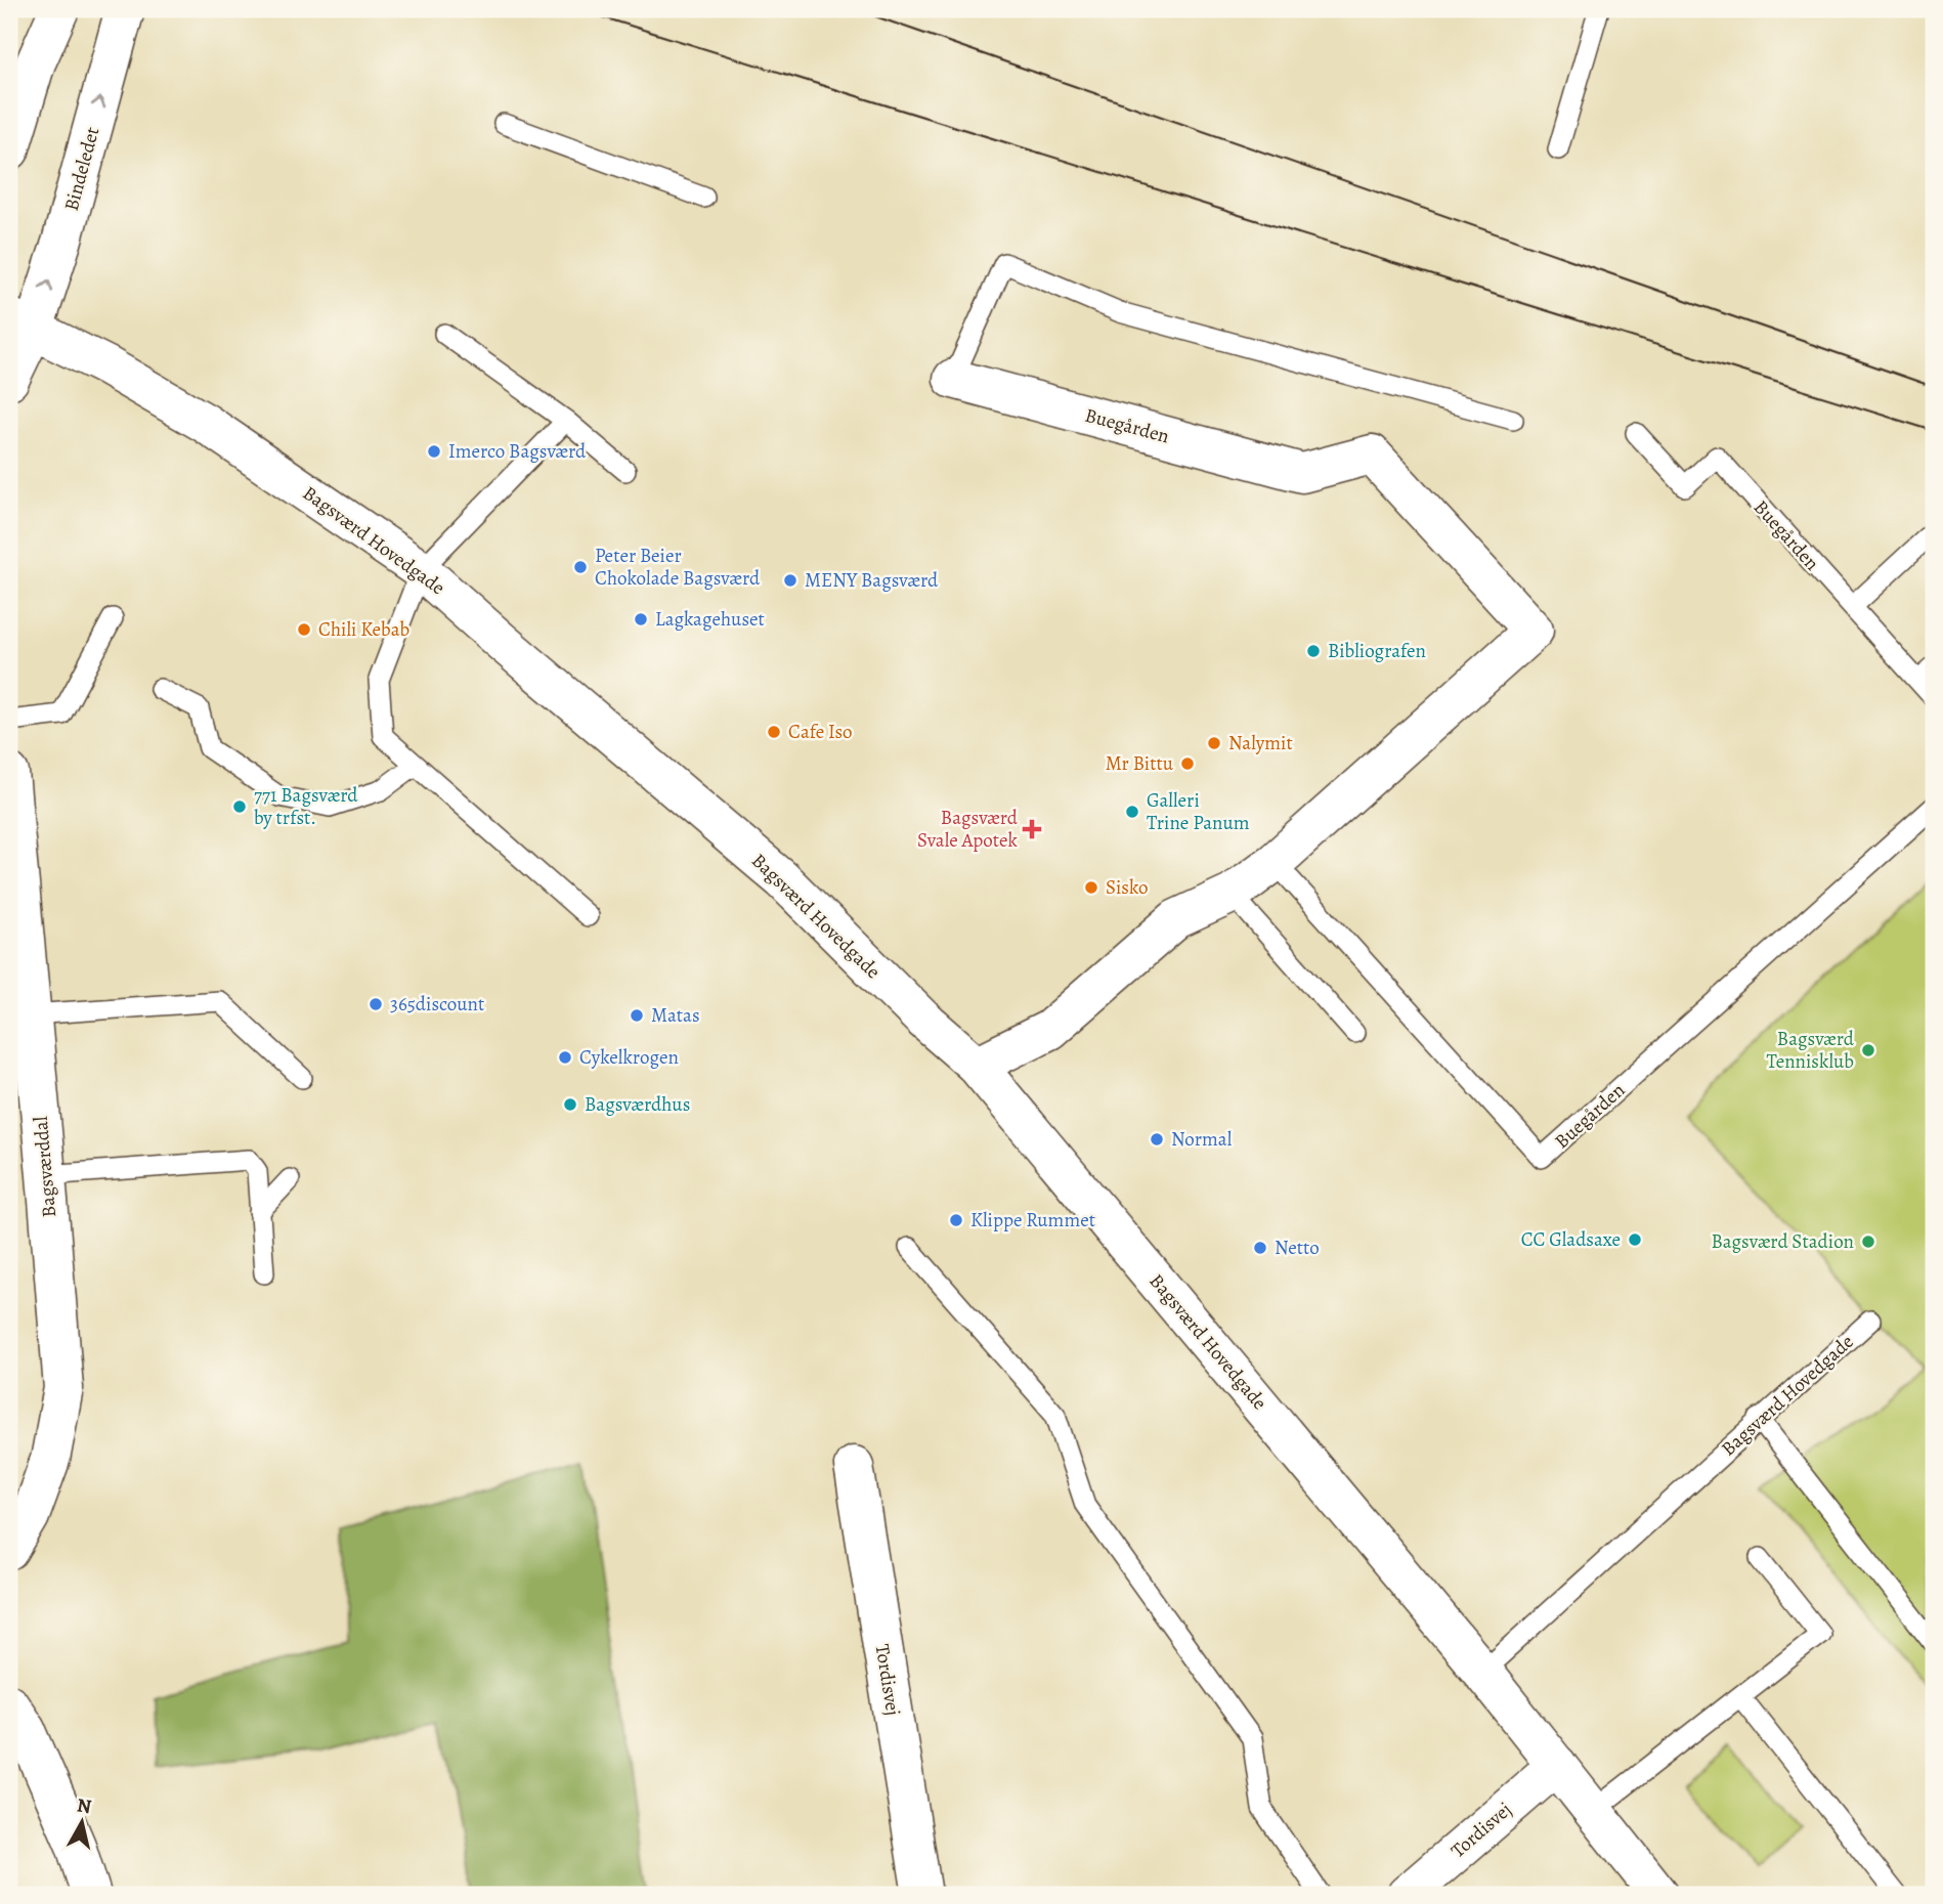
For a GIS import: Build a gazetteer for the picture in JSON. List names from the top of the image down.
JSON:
{
  "streets": {
    "street": [
      "Bindeledet",
      "Buegården",
      "Bagsværd Hovedgade",
      "Bagsværddal",
      "Tordisvej"
    ]
  },
  "crossings": [
    ["Bindeledet", "Bagsværd Hovedgade"],
    ["Buegården", "Bagsværd Hovedgade"],
    ["Bagsværd Hovedgade", "Tordisvej"]
  ],
  "places": {
    "other": [
      "Imerco Bagsværd",
      "Peter Beier Chokolade Bagsværd",
      "MENY Bagsværd",
      "Lagkagehuset",
      "Chili Kebab",
      "Bibliografen",
      "Cafe Iso",
      "Nalymit",
      "Mr Bittu",
      "771 Bagsværd by trfst.",
      "Galleri Trine Panum",
      "Sisko",
      "365discount",
      "Matas",
      "Bagsværd Tennisklub",
      "Cykelkrogen",
      "Bagsværdhus",
      "Normal",
      "Klippe Rummet",
      "CC Gladsaxe",
      "Bagsværd Stadion",
      "Netto"
    ],
    "health": ["Bagsværd Svale Apotek"]
  },
  "north": "top"
}
